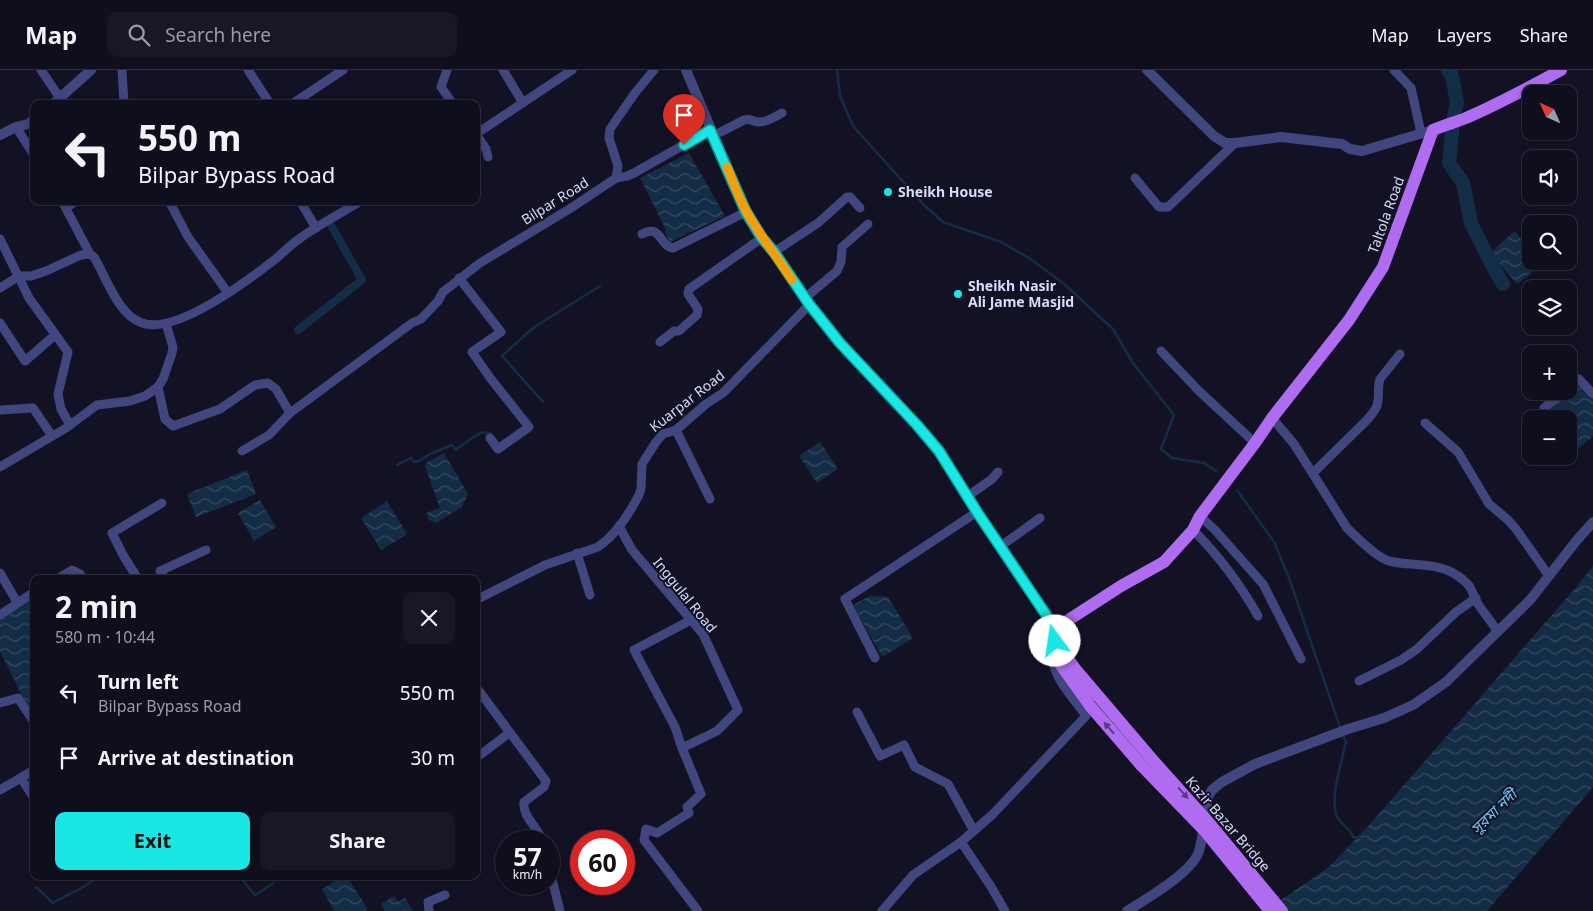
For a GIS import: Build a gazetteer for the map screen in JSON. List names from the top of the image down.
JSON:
{
  "streets": {
    "main road": ["Taltola Road", "Kazir Bazar Bridge"],
    "street": ["Bilpar Road", "Kuarpar Road", "Inggulal Road"]
  },
  "crossings": [
    ["Kuarpar Road", "Inggulal Road"]
  ],
  "water": ["সুরমা নদী"],
  "places": ["Sheikh House", "Sheikh Nasir Ali Jame Masjid"],
  "north": "top left",
  "page": {
    "header": "Map",
    "search": "Search here",
    "nav": ["Map", "Layers", "Share"],
    "map_buttons": ["+", "−"],
    "turn": ["550 m", "Bilpar Bypass Road"],
    "heading": ["2 min", "580 m · 10:44"],
    "list": [
      {
        "name": "Turn left",
        "note": "Bilpar Bypass Road",
        "value": "550 m"
      },
      {
        "name": "Arrive at destination",
        "value": "30 m"
      }
    ],
    "buttons": ["Exit", "Share"],
    "speed": "57 km/h",
    "limit": "60"
  }
}
